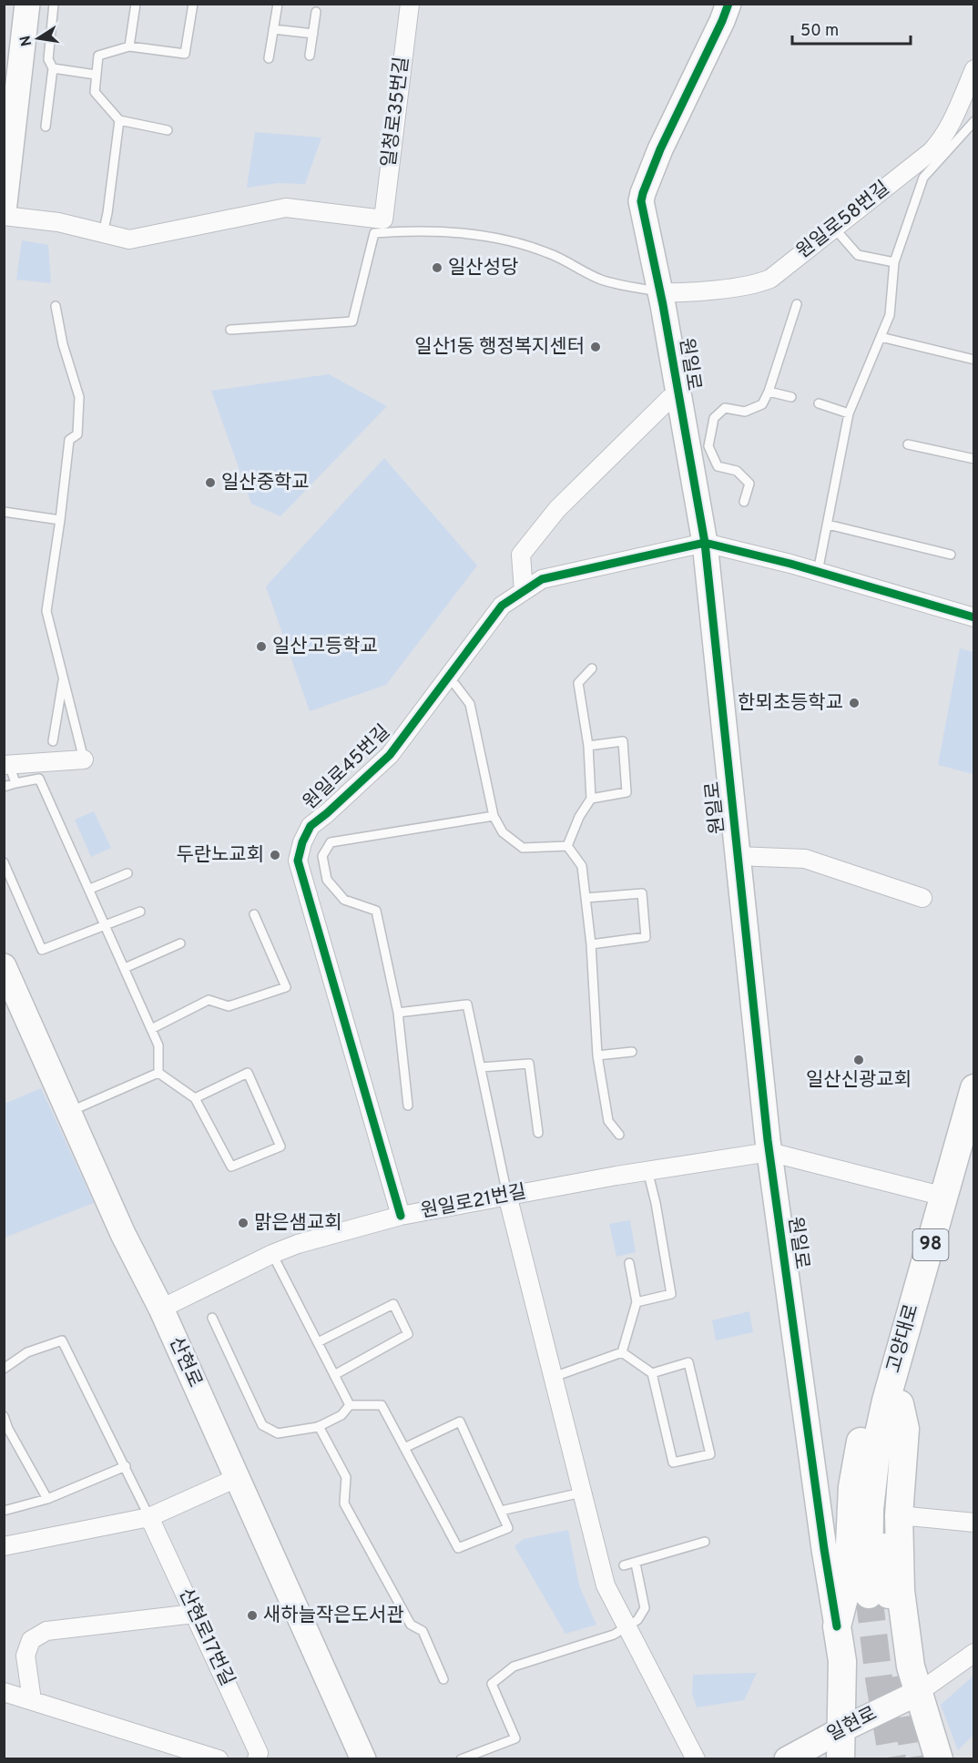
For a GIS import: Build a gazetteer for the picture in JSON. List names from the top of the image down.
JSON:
{
  "streets": {
    "main road": ["98", "고양대로"],
    "street": [
      "일청로35번길",
      "원일로58번길",
      "원일로",
      "원일로45번길",
      "원일로21번길",
      "산현로",
      "산현로17번길",
      "일현로"
    ]
  },
  "crossings": [
    ["원일로58번길", "원일로"],
    ["원일로", "원일로45번길"],
    ["원일로", "원일로21번길"],
    ["원일로45번길", "원일로21번길"],
    ["원일로21번길", "산현로"]
  ],
  "places": [
    "일산성당",
    "일산1동 행정복지센터",
    "일산중학교",
    "일산고등학교",
    "한뫼초등학교",
    "두란노교회",
    "일산신광교회",
    "맑은샘교회",
    "새하늘작은도서관"
  ],
  "scale_bar": "50 m",
  "north": "left"
}
